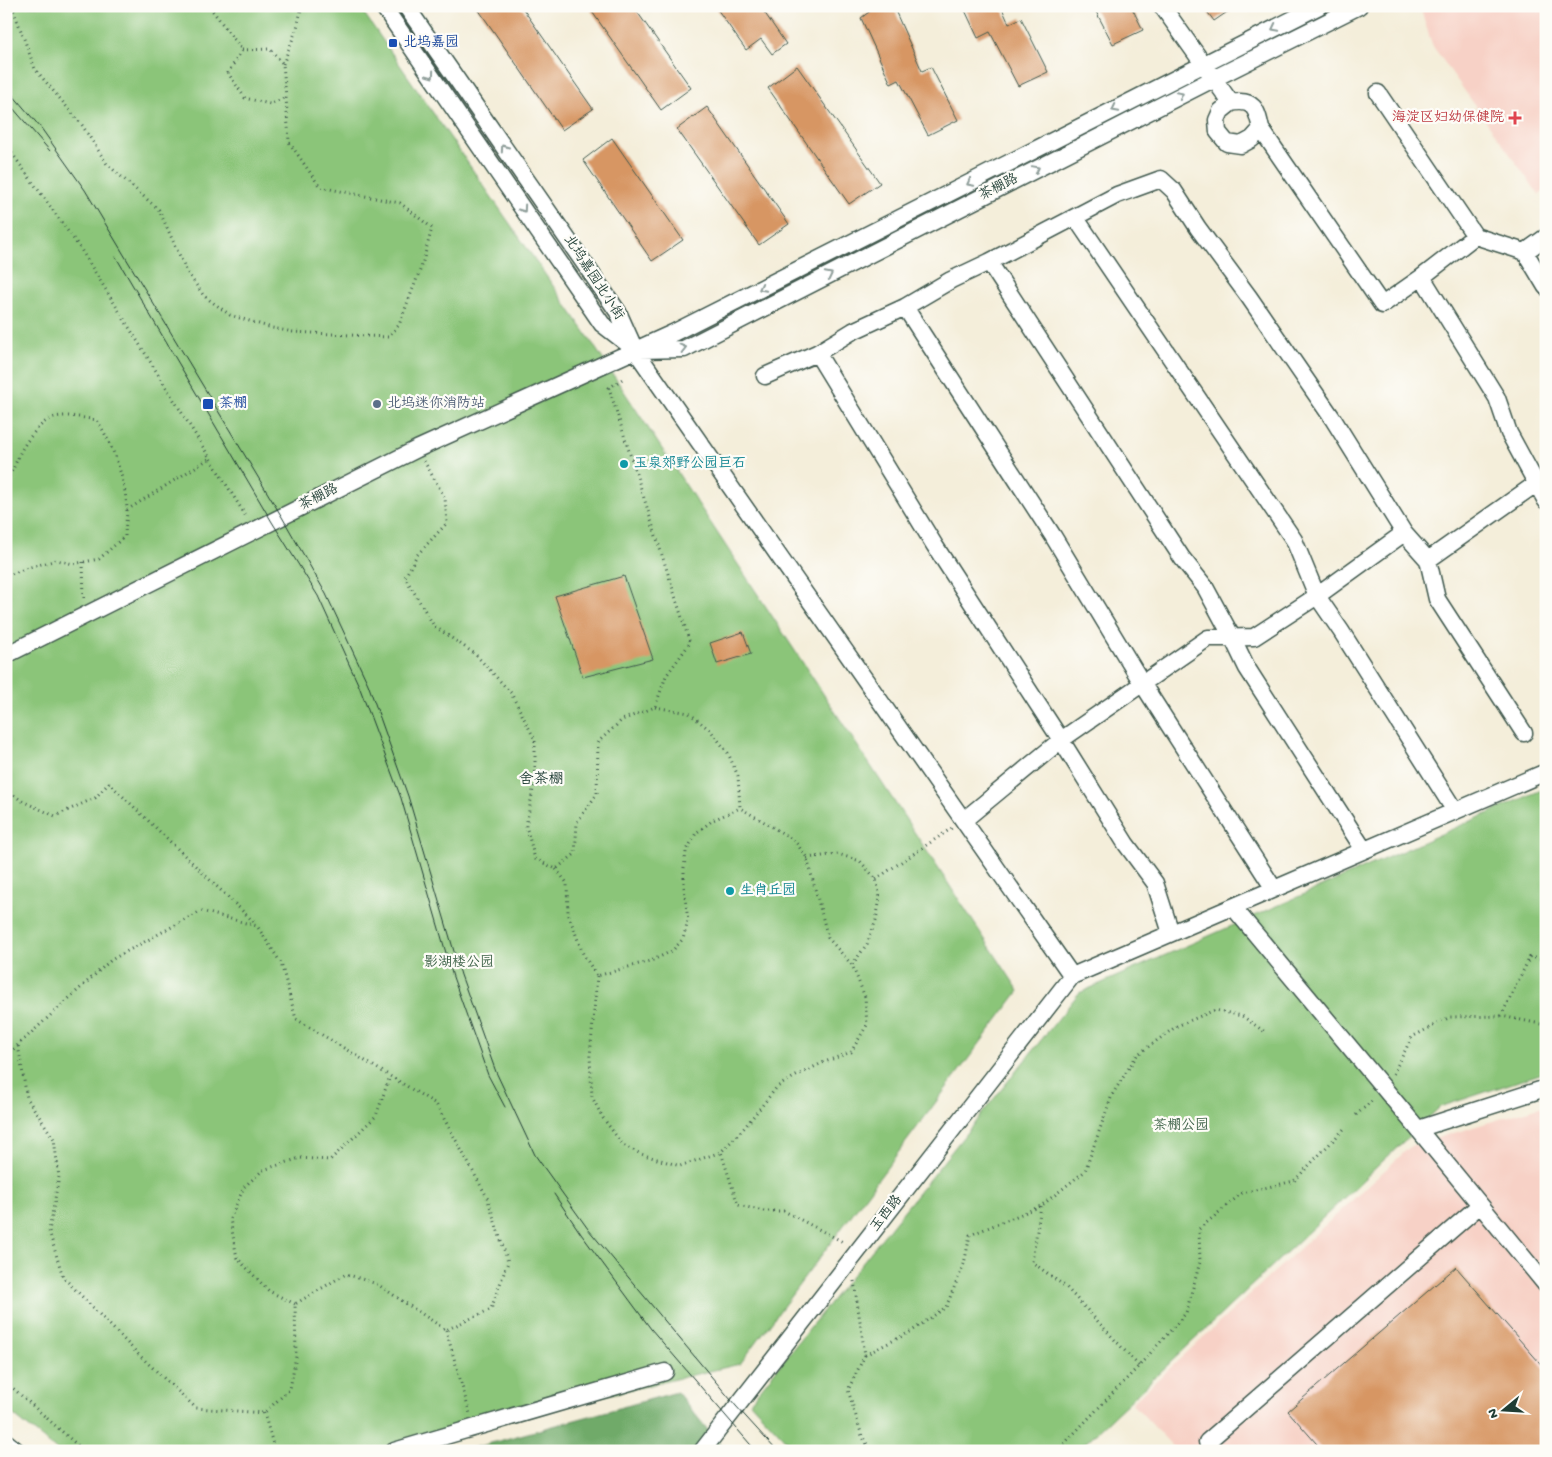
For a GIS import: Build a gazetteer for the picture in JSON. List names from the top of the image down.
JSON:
{
  "streets": {
    "street": ["茶棚路", "北坞嘉园北小街", "玉西路"]
  },
  "crossings": [
    ["茶棚路", "北坞嘉园北小街"]
  ],
  "districts": ["舍茶棚"],
  "parks": ["影湖楼公园", "茶棚公园"],
  "places": {
    "transit": ["北坞嘉园", "茶棚"],
    "health": ["海淀区妇幼保健院"],
    "other": ["北坞迷你消防站", "玉泉郊野公园巨石", "生肖丘园"]
  },
  "north": "left"
}
